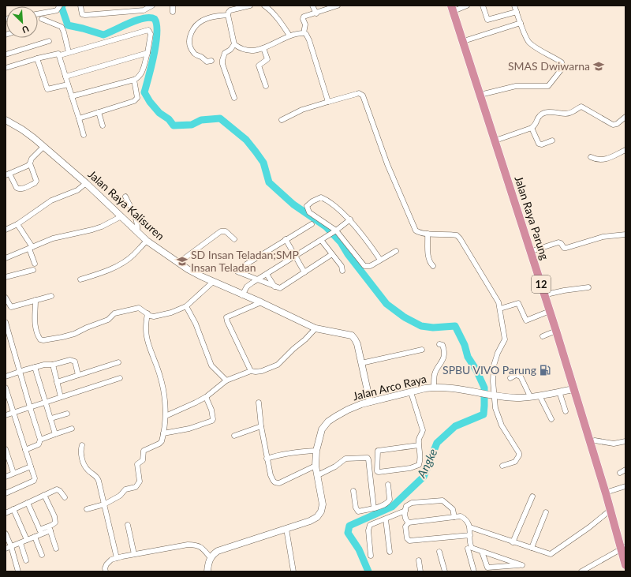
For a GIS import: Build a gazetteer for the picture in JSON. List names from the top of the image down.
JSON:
{
  "streets": {
    "highway": ["Jalan Raya Parung", "12"],
    "main road": ["Jalan Raya Kalisuren", "Jalan Arco Raya"]
  },
  "crossings": [
    ["Jalan Raya Kalisuren", "Jalan Arco Raya"]
  ],
  "water": ["Angke"],
  "places": {
    "school or university": ["SMAS Dwiwarna", "SD Insan Teladan;SMP Insan Teladan"],
    "fuel station": ["SPBU VIVO Parung"]
  },
  "north": "bottom right"
}
